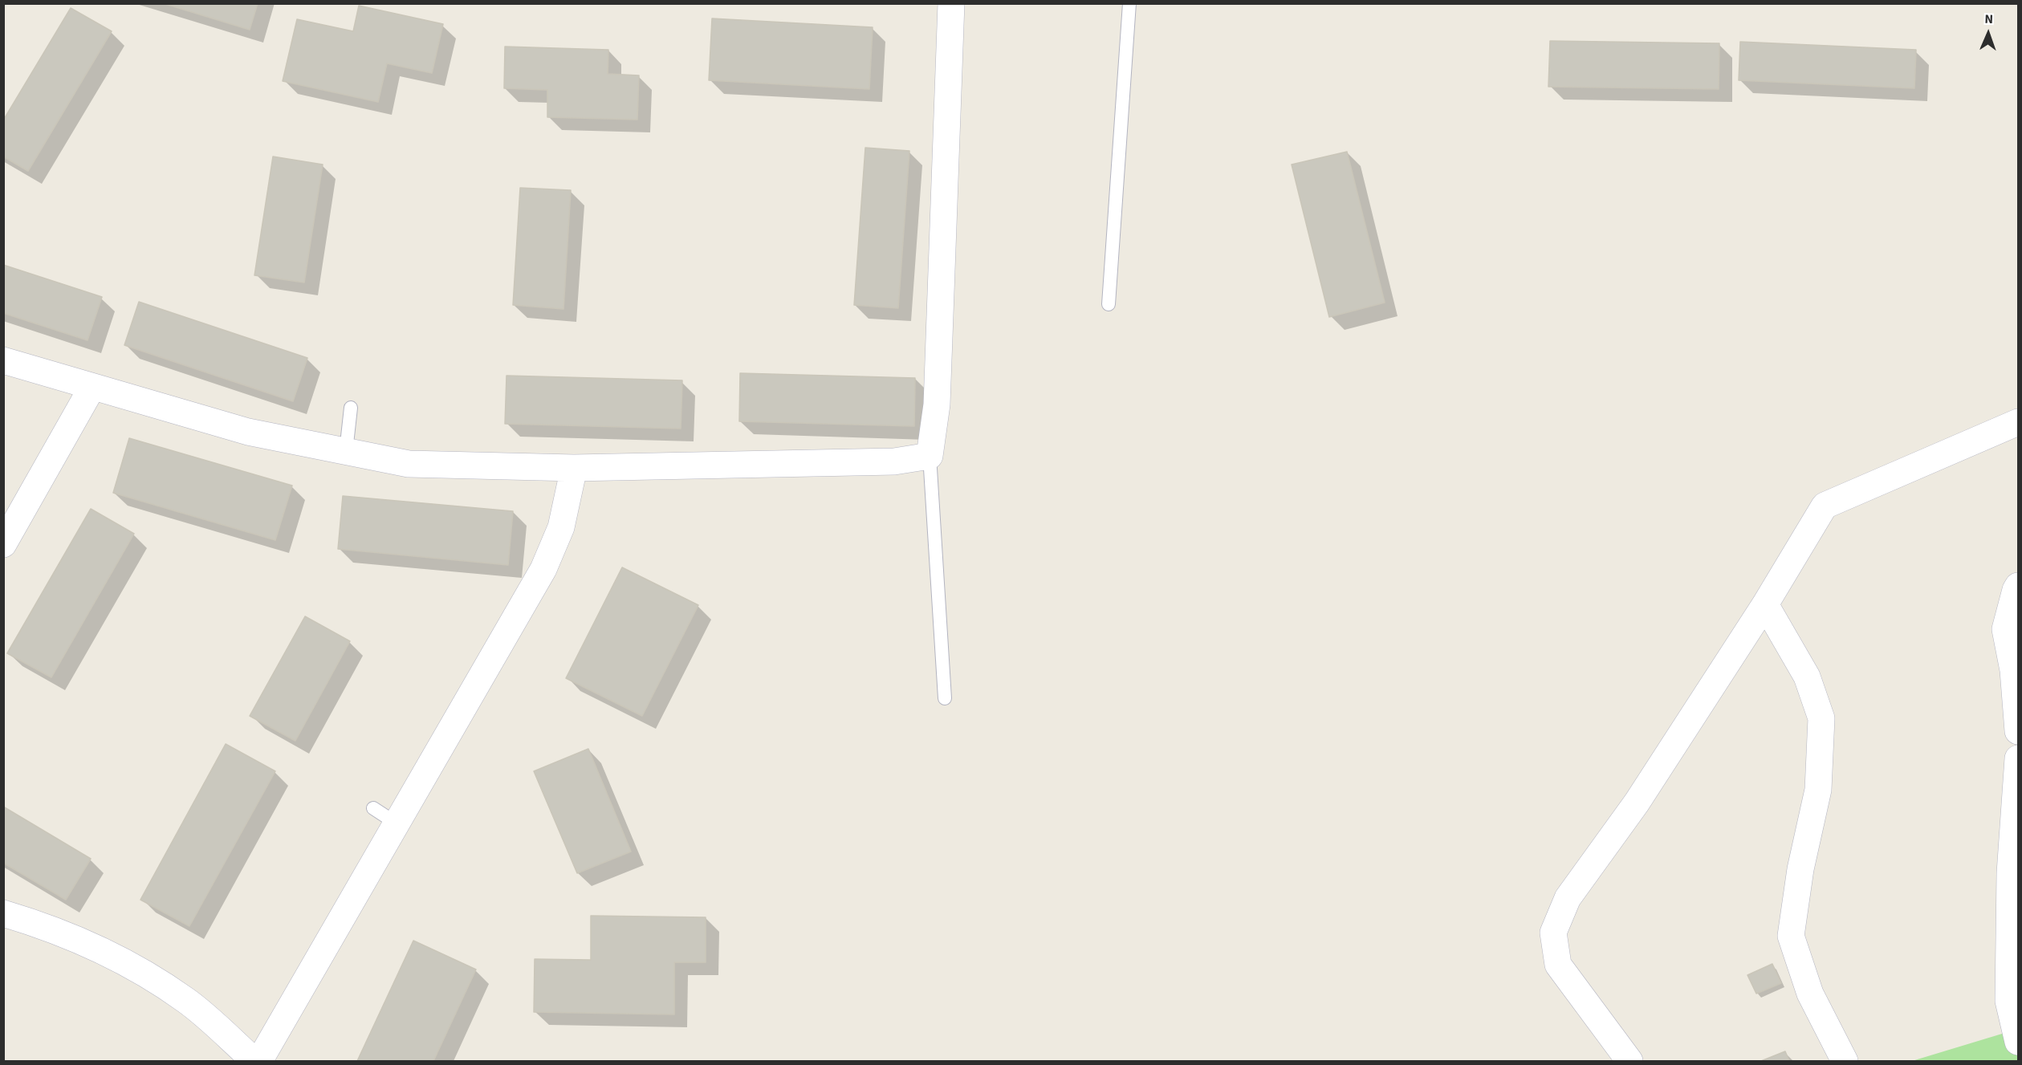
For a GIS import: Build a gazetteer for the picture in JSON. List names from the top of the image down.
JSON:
{
  "north": "top"
}
